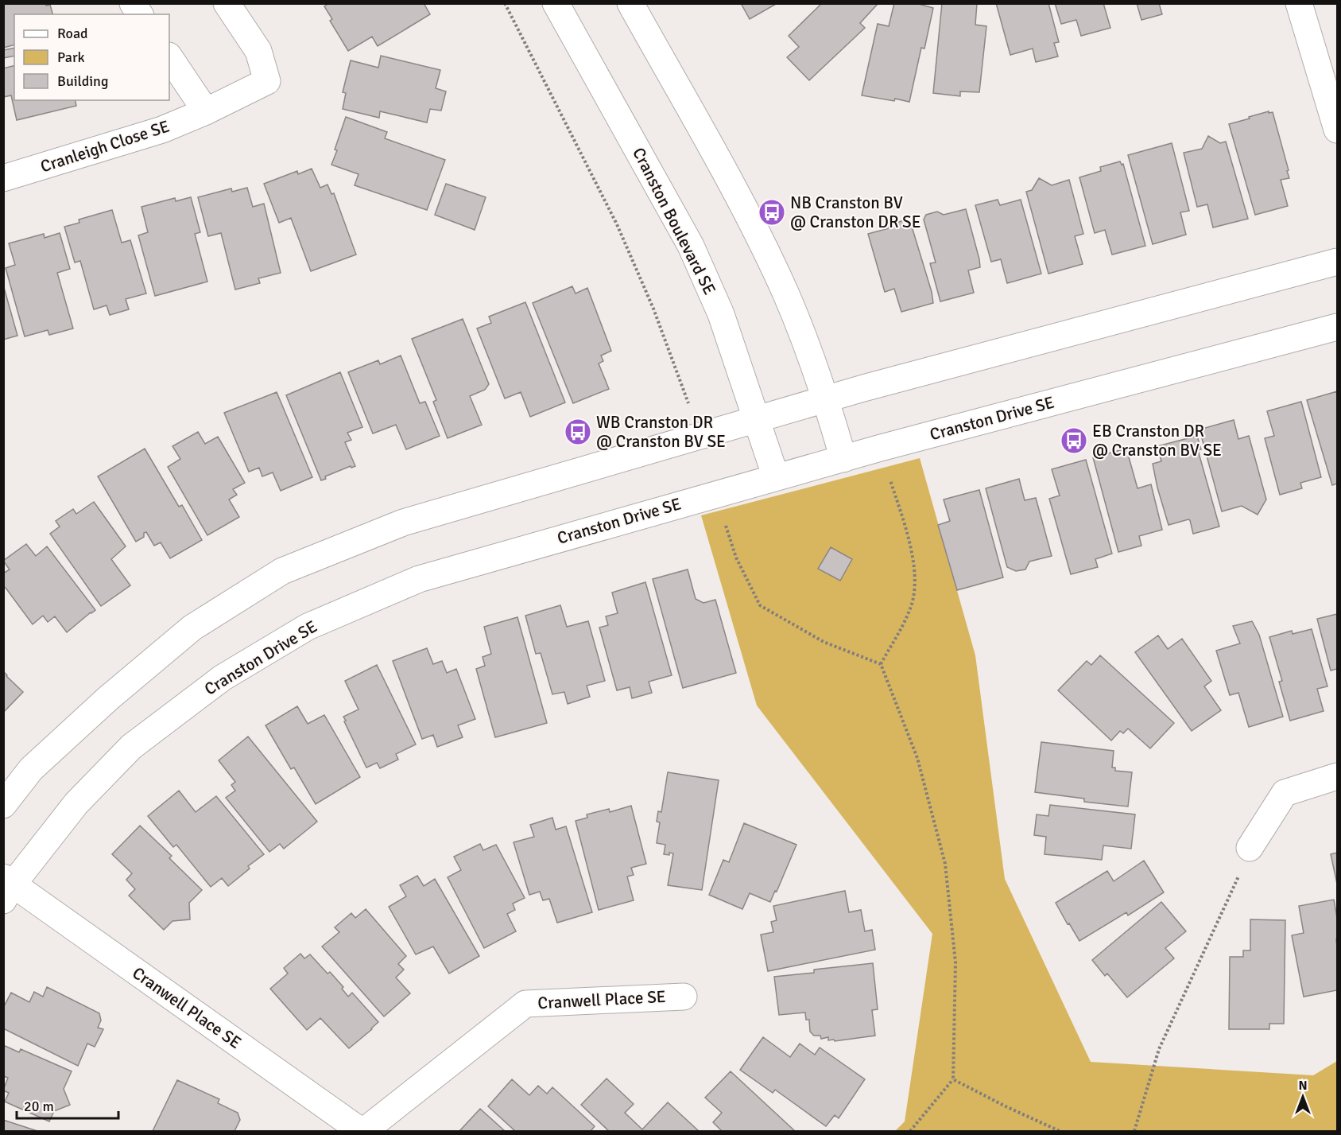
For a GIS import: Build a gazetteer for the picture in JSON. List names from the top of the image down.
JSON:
{
  "streets": {
    "street": [
      "Cranleigh Close SE",
      "Cranston Boulevard SE",
      "Cranston Drive SE",
      "Cranwell Place SE"
    ]
  },
  "crossings": [
    ["Cranston Boulevard SE", "Cranston Drive SE"],
    ["Cranston Drive SE", "Cranwell Place SE"]
  ],
  "places": {
    "bus stop": ["NB Cranston BV @ Cranston DR SE", "WB Cranston DR @ Cranston BV SE", "EB Cranston DR @ Cranston BV SE"]
  },
  "legend": ["Road", "Park", "Building"],
  "scale_bar": "20 m",
  "north": "top"
}
